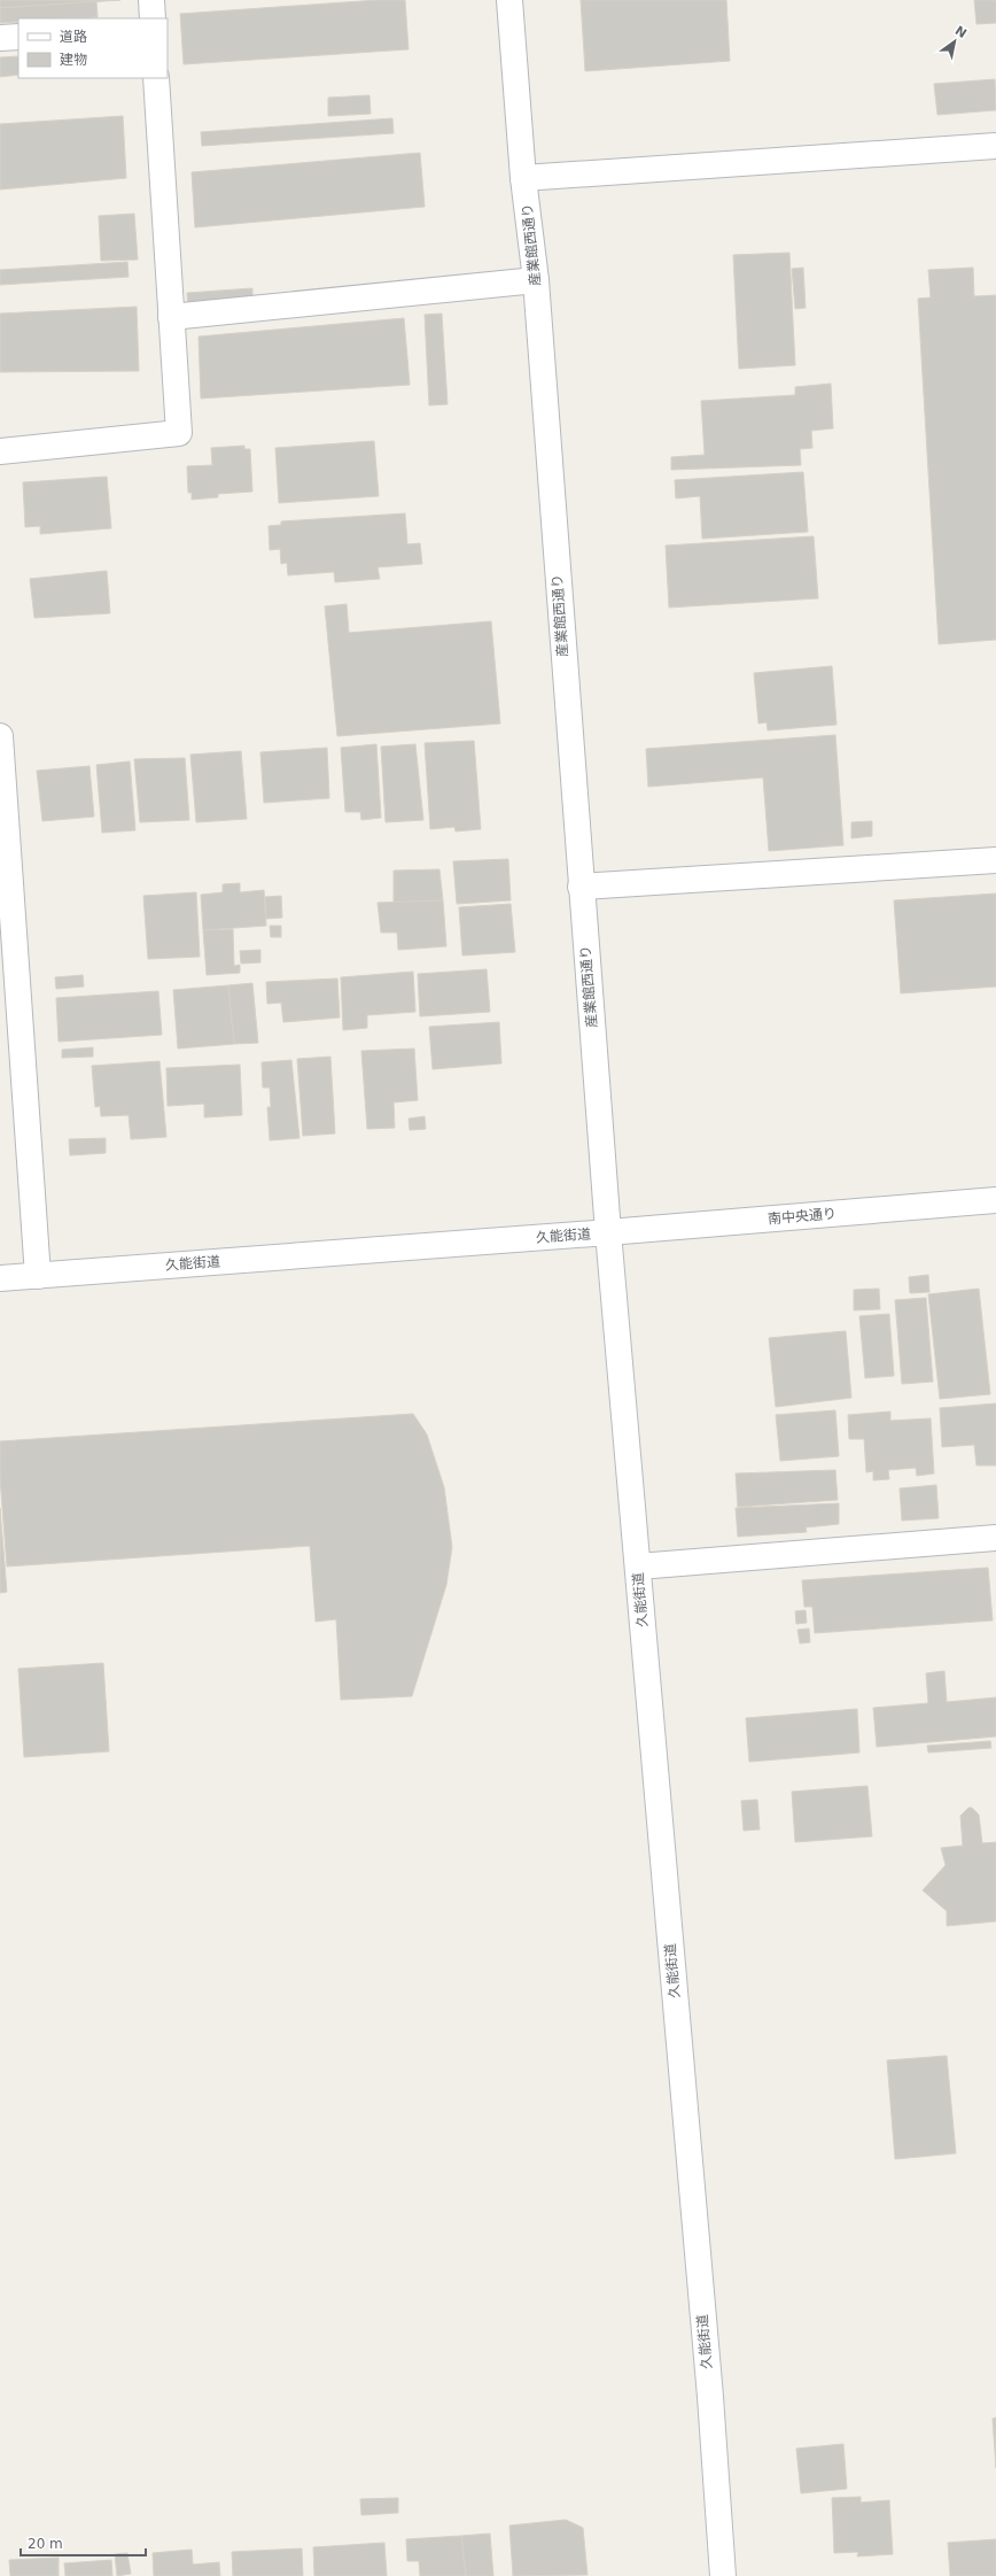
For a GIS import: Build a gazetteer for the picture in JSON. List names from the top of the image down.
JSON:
{
  "streets": {
    "street": ["産業館西通り", "南中央通り", "久能街道"]
  },
  "crossings": [
    ["産業館西通り", "南中央通り"],
    ["産業館西通り", "久能街道"],
    ["南中央通り", "久能街道"]
  ],
  "legend": ["道路", "建物"],
  "scale_bar": "20 m",
  "north": "top right"
}
